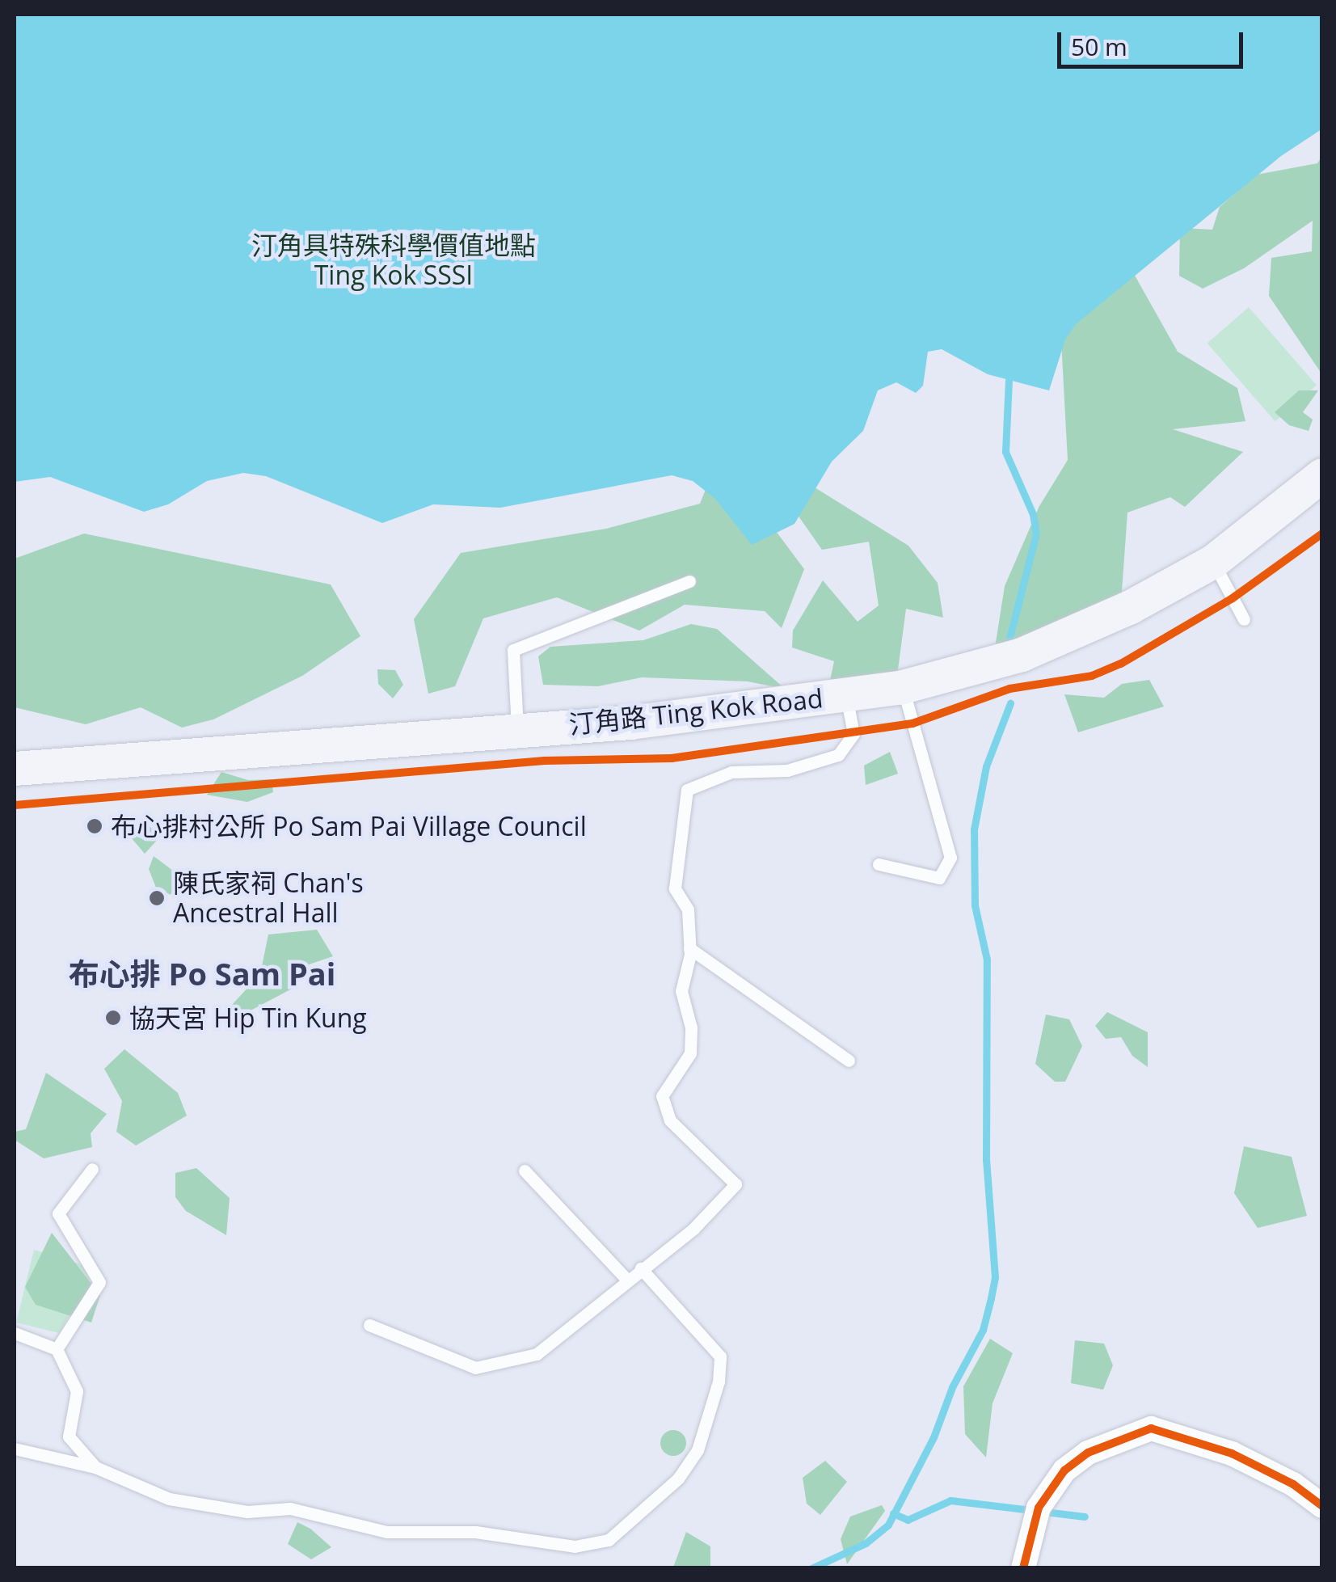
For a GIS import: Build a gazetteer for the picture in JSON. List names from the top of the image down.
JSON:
{
  "streets": {
    "main road": ["汀角路 Ting Kok Road"]
  },
  "districts": ["布心排 Po Sam Pai"],
  "parks": ["汀角具特殊科學價值地點 Ting Kok SSSI"],
  "places": ["布心排村公所 Po Sam Pai Village Council", "陳氏家祠 Chan's Ancestral Hall", "協天宮 Hip Tin Kung"],
  "scale_bar": "50 m"
}
